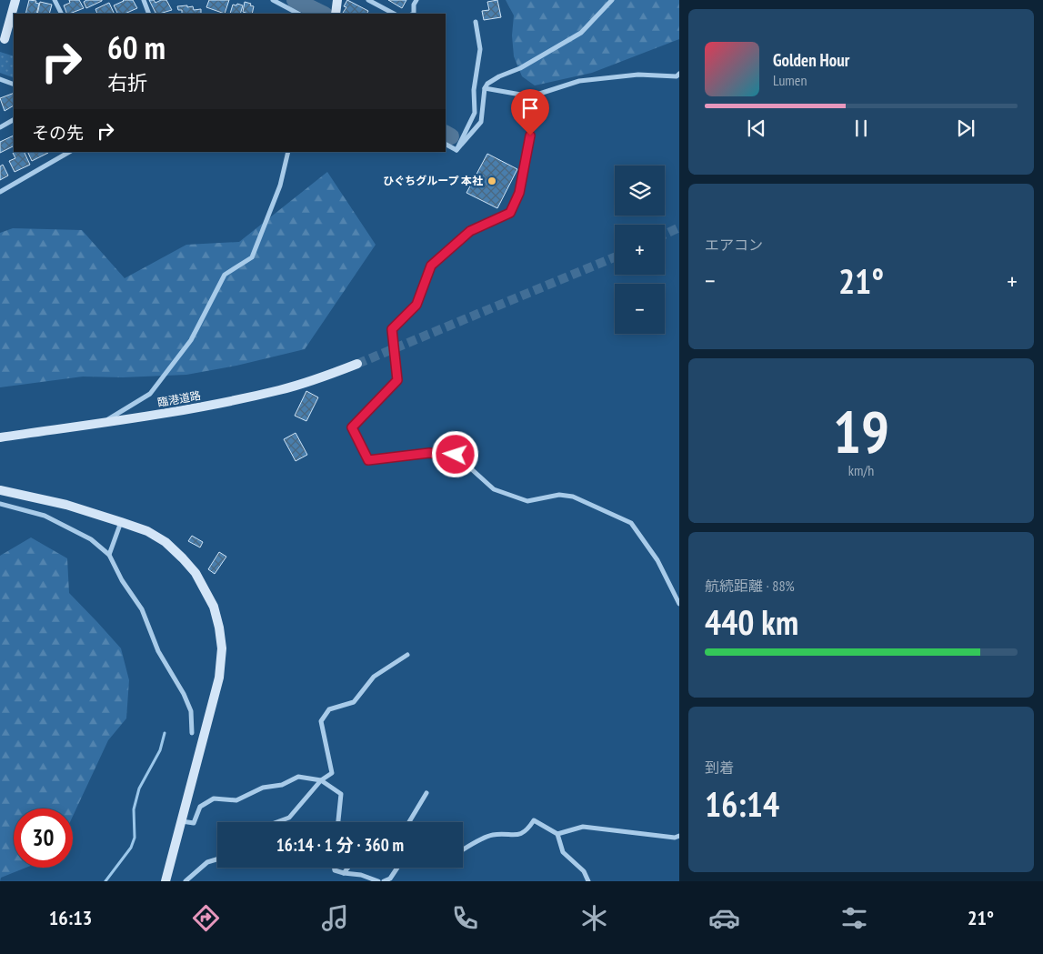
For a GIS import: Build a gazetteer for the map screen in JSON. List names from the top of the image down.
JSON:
{
  "streets": {
    "street": ["臨港道路"]
  },
  "places": ["ひぐちグループ 本社"],
  "page": {
    "turn": ["60 m", "右折"],
    "song": ["Golden Hour", "Lumen"],
    "then": "その先",
    "map_buttons": ["+", "−"],
    "tile": [
      "エアコン",
      ["19", "km/h"],
      ["航続距離 · 88%", "440 km"],
      ["到着", "16:14"]
    ],
    "heat": ["−", "21°", "+"],
    "limit": "30",
    "trip": "16:14 · 1 分 · 360 m",
    "tabs": ["16:13", "21°"]
  }
}
